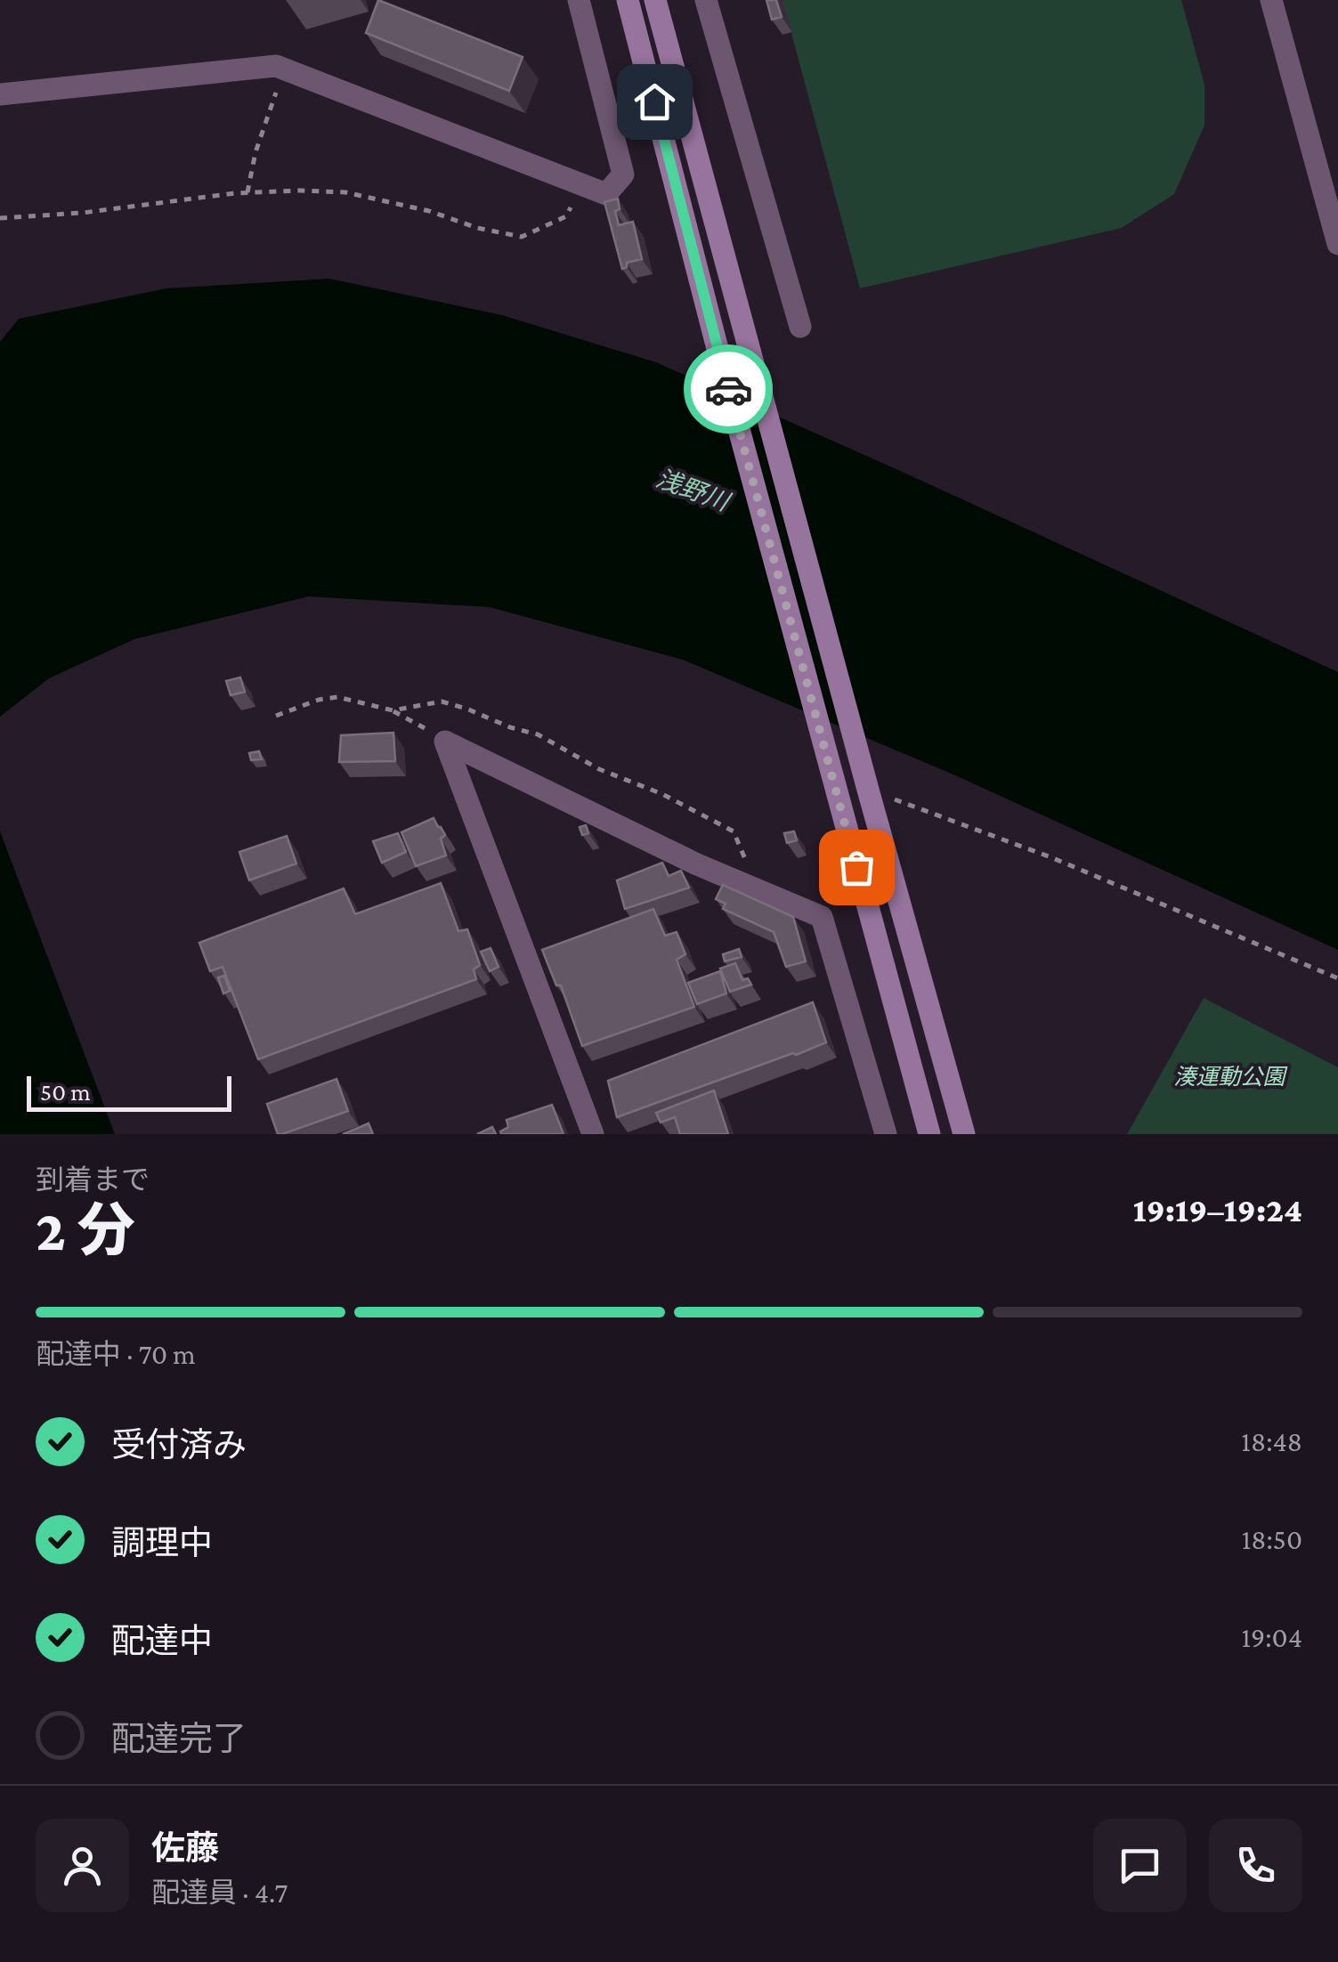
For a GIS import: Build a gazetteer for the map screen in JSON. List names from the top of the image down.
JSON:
{
  "water": ["浅野川"],
  "parks": ["湊運動公園"],
  "scale_bar": "50 m",
  "page": {
    "scale": "50 m",
    "heading": ["2 分", "到着まで", "19:19–19:24"],
    "panel": ["佐藤", "配達員 · 4.7"],
    "bar": "配達中 · 70 m",
    "list": [
      ["受付済み", "18:48"],
      ["調理中", "18:50"],
      ["配達中", "19:04"],
      "配達完了"
    ]
  }
}
